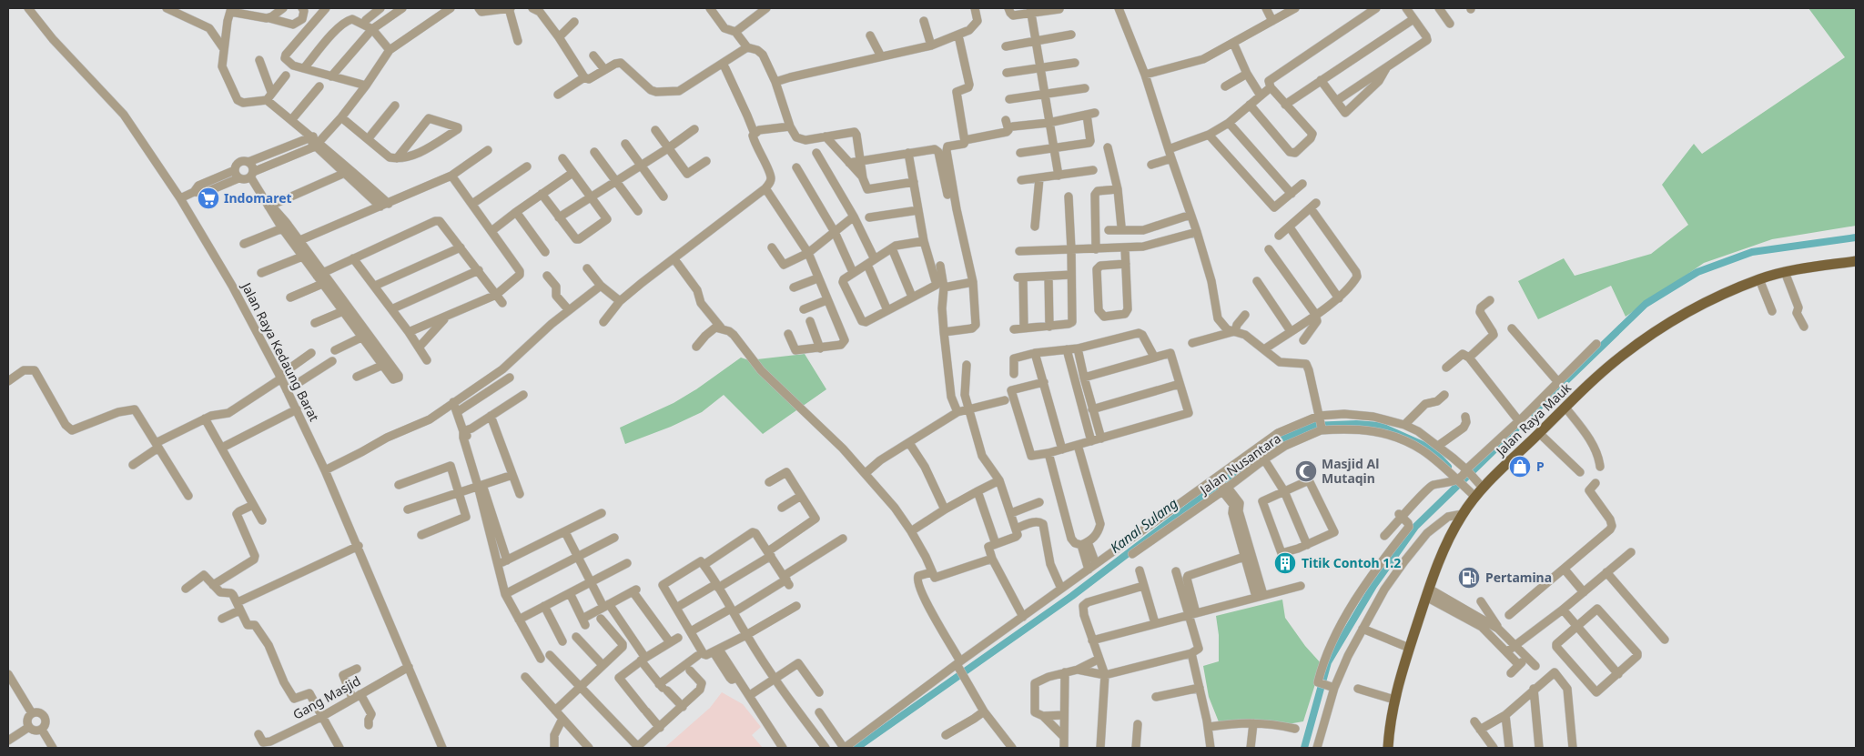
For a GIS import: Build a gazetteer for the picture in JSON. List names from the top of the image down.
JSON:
{
  "streets": {
    "main road": ["Jalan Raya Mauk"],
    "street": ["Jalan Raya Kedaung Barat", "Jalan Nusantara", "Gang Masjid"]
  },
  "crossings": [
    ["Jalan Raya Kedaung Barat", "Gang Masjid"]
  ],
  "water": ["Kanal Sulang"],
  "places": {
    "supermarket": ["Indomaret"],
    "shop": ["P"],
    "mosque": ["Masjid Al Mutaqin"],
    "building": ["Titik Contoh 1.2"],
    "fuel station": ["Pertamina"]
  }
}
